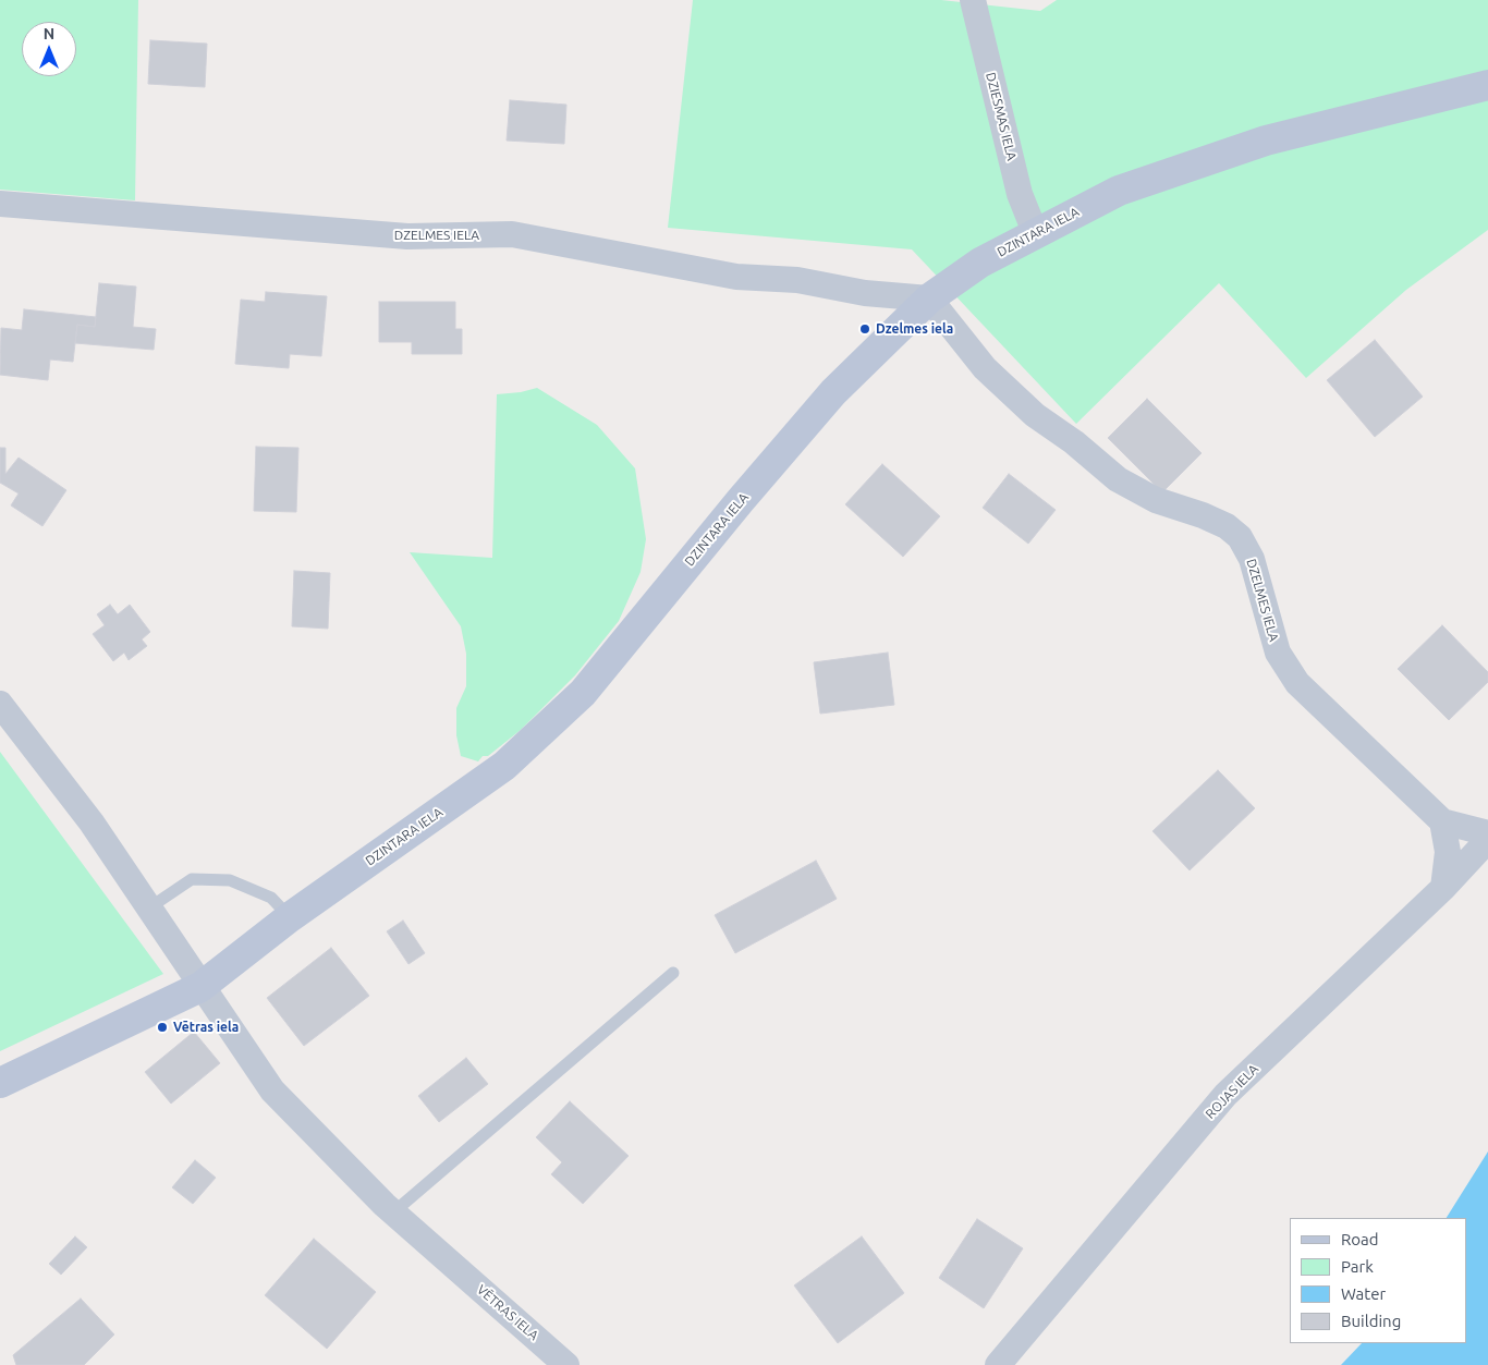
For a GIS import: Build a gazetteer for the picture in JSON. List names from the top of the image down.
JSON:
{
  "streets": {
    "street": [
      "DZIESMAS IELA",
      "DZINTARA IELA",
      "DZELMES IELA",
      "ROJAS IELA",
      "VĒTRAS IELA"
    ]
  },
  "crossings": [
    ["DZIESMAS IELA", "DZINTARA IELA"],
    ["DZINTARA IELA", "DZELMES IELA"],
    ["DZINTARA IELA", "VĒTRAS IELA"]
  ],
  "places": ["Dzelmes iela", "Vētras iela"],
  "legend": [
    "Road",
    "Park",
    "Water",
    "Building"
  ],
  "north": "top"
}
